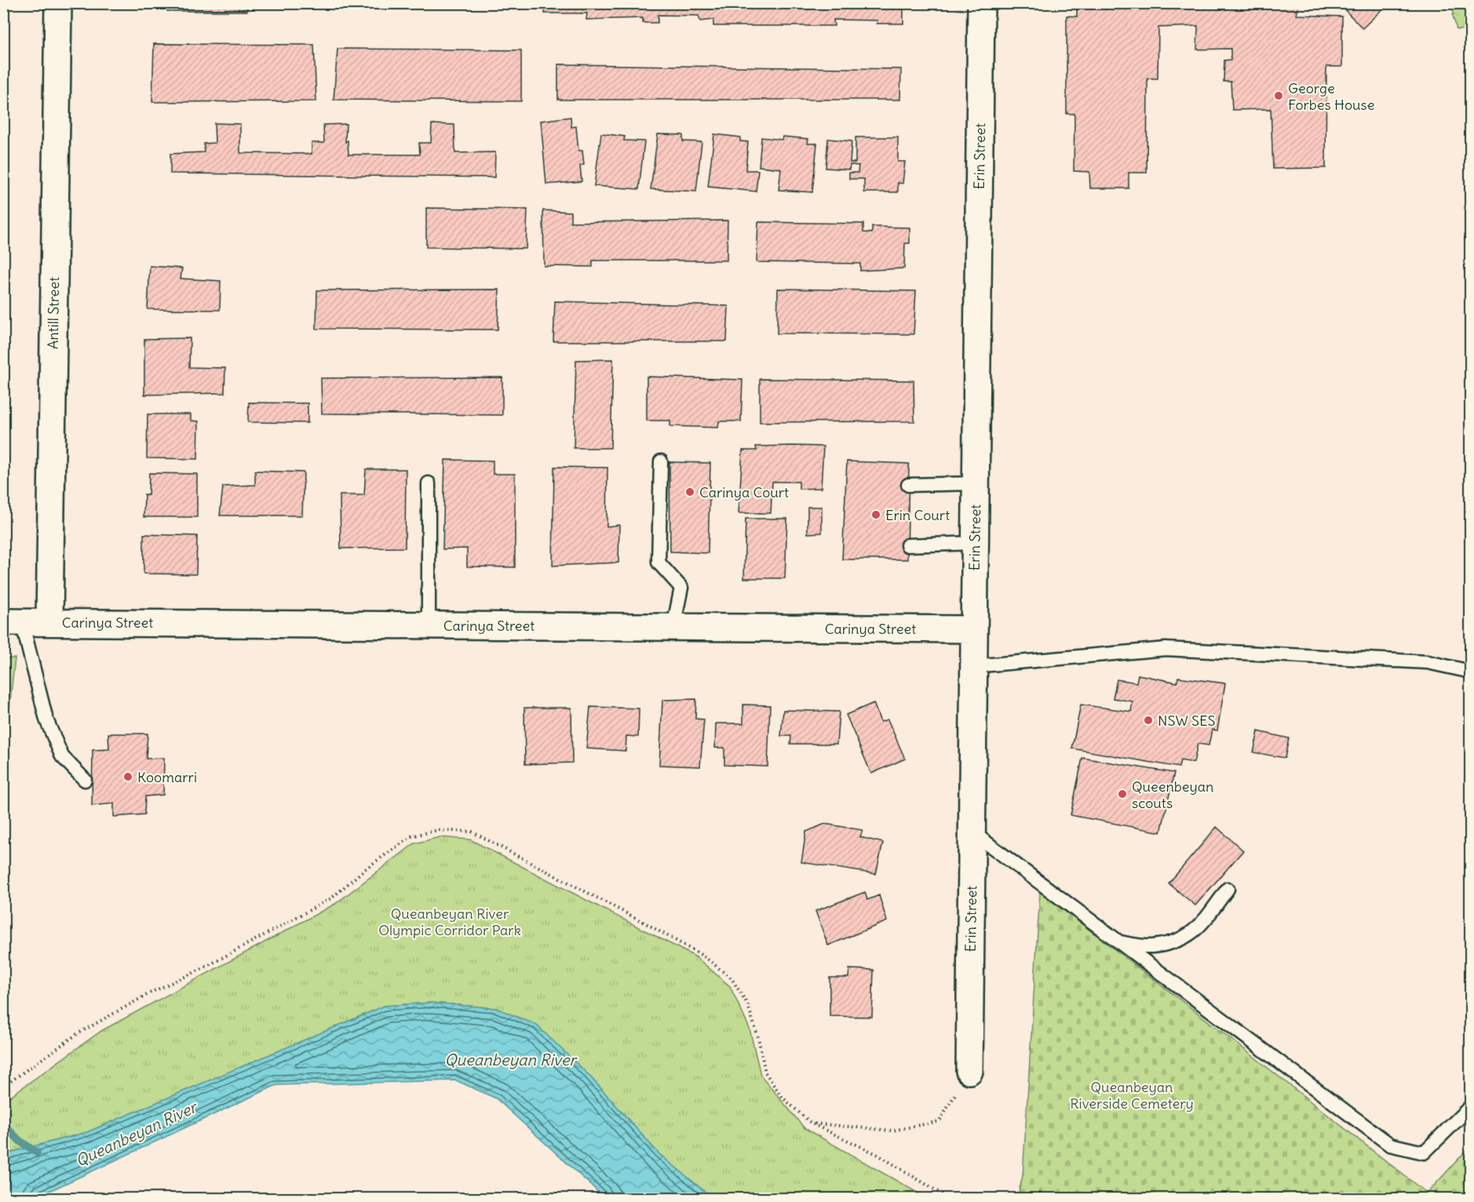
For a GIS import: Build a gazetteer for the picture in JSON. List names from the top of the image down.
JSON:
{
  "streets": {
    "street": ["Erin Street", "Antill Street", "Carinya Street"]
  },
  "crossings": [
    ["Erin Street", "Carinya Street"],
    ["Antill Street", "Carinya Street"]
  ],
  "water": ["Queanbeyan River"],
  "parks": ["Queanbeyan River Olympic Corridor Park", "Queanbeyan Riverside Cemetery"],
  "places": [
    "George Forbes House",
    "Carinya Court",
    "Erin Court",
    "NSW SES",
    "Koomarri",
    "Queenbeyan scouts"
  ]
}
